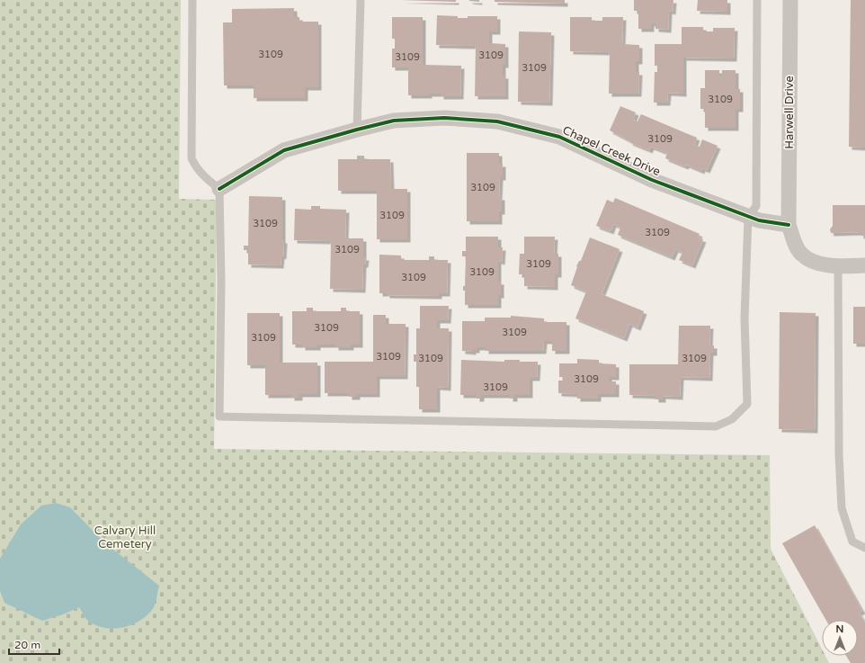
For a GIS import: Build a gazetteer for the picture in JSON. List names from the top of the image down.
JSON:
{
  "streets": {
    "street": ["Harwell Drive", "Chapel Creek Drive"]
  },
  "crossings": [
    ["Harwell Drive", "Chapel Creek Drive"]
  ],
  "parks": ["Calvary Hill Cemetery"],
  "house_numbers": [
    "3109",
    "3109",
    "3109",
    "3109",
    "3109",
    "3109",
    "3109",
    "3109",
    "3109",
    "3109",
    "3109",
    "3109",
    "3109",
    "3109",
    "3109",
    "3109",
    "3109",
    "3109",
    "3109",
    "3109",
    "3109",
    "3109"
  ],
  "scale_bar": "20 m",
  "north": "top"
}
